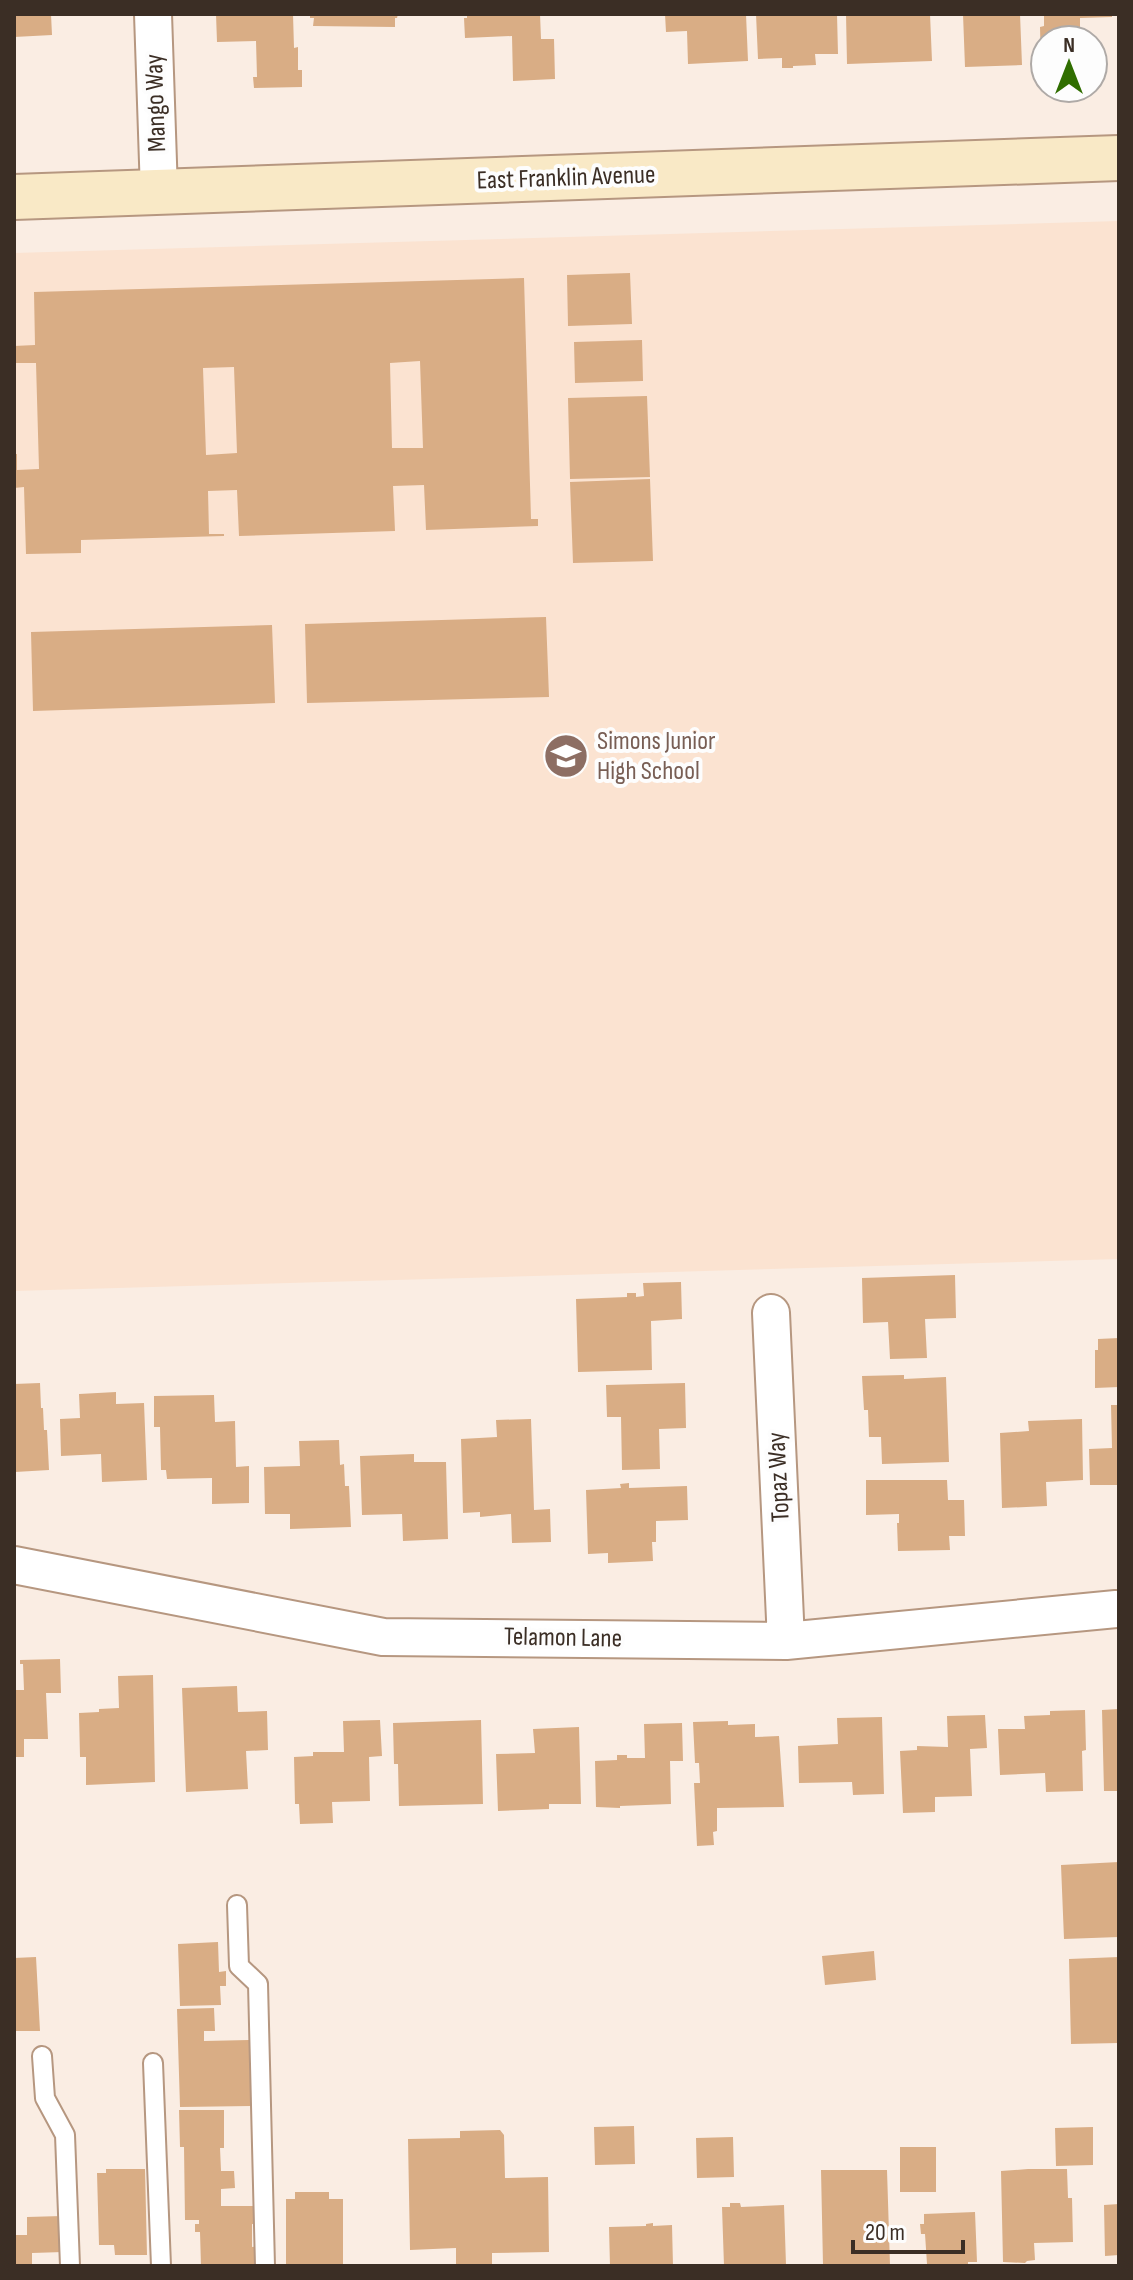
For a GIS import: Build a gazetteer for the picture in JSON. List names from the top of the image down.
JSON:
{
  "streets": {
    "street": [
      "Mango Way",
      "East Franklin Avenue",
      "Topaz Way",
      "Telamon Lane"
    ]
  },
  "crossings": [
    ["Mango Way", "East Franklin Avenue"],
    ["Topaz Way", "Telamon Lane"]
  ],
  "places": {
    "school or university": ["Simons Junior High School"]
  },
  "scale_bar": "20 m",
  "north": "top"
}
